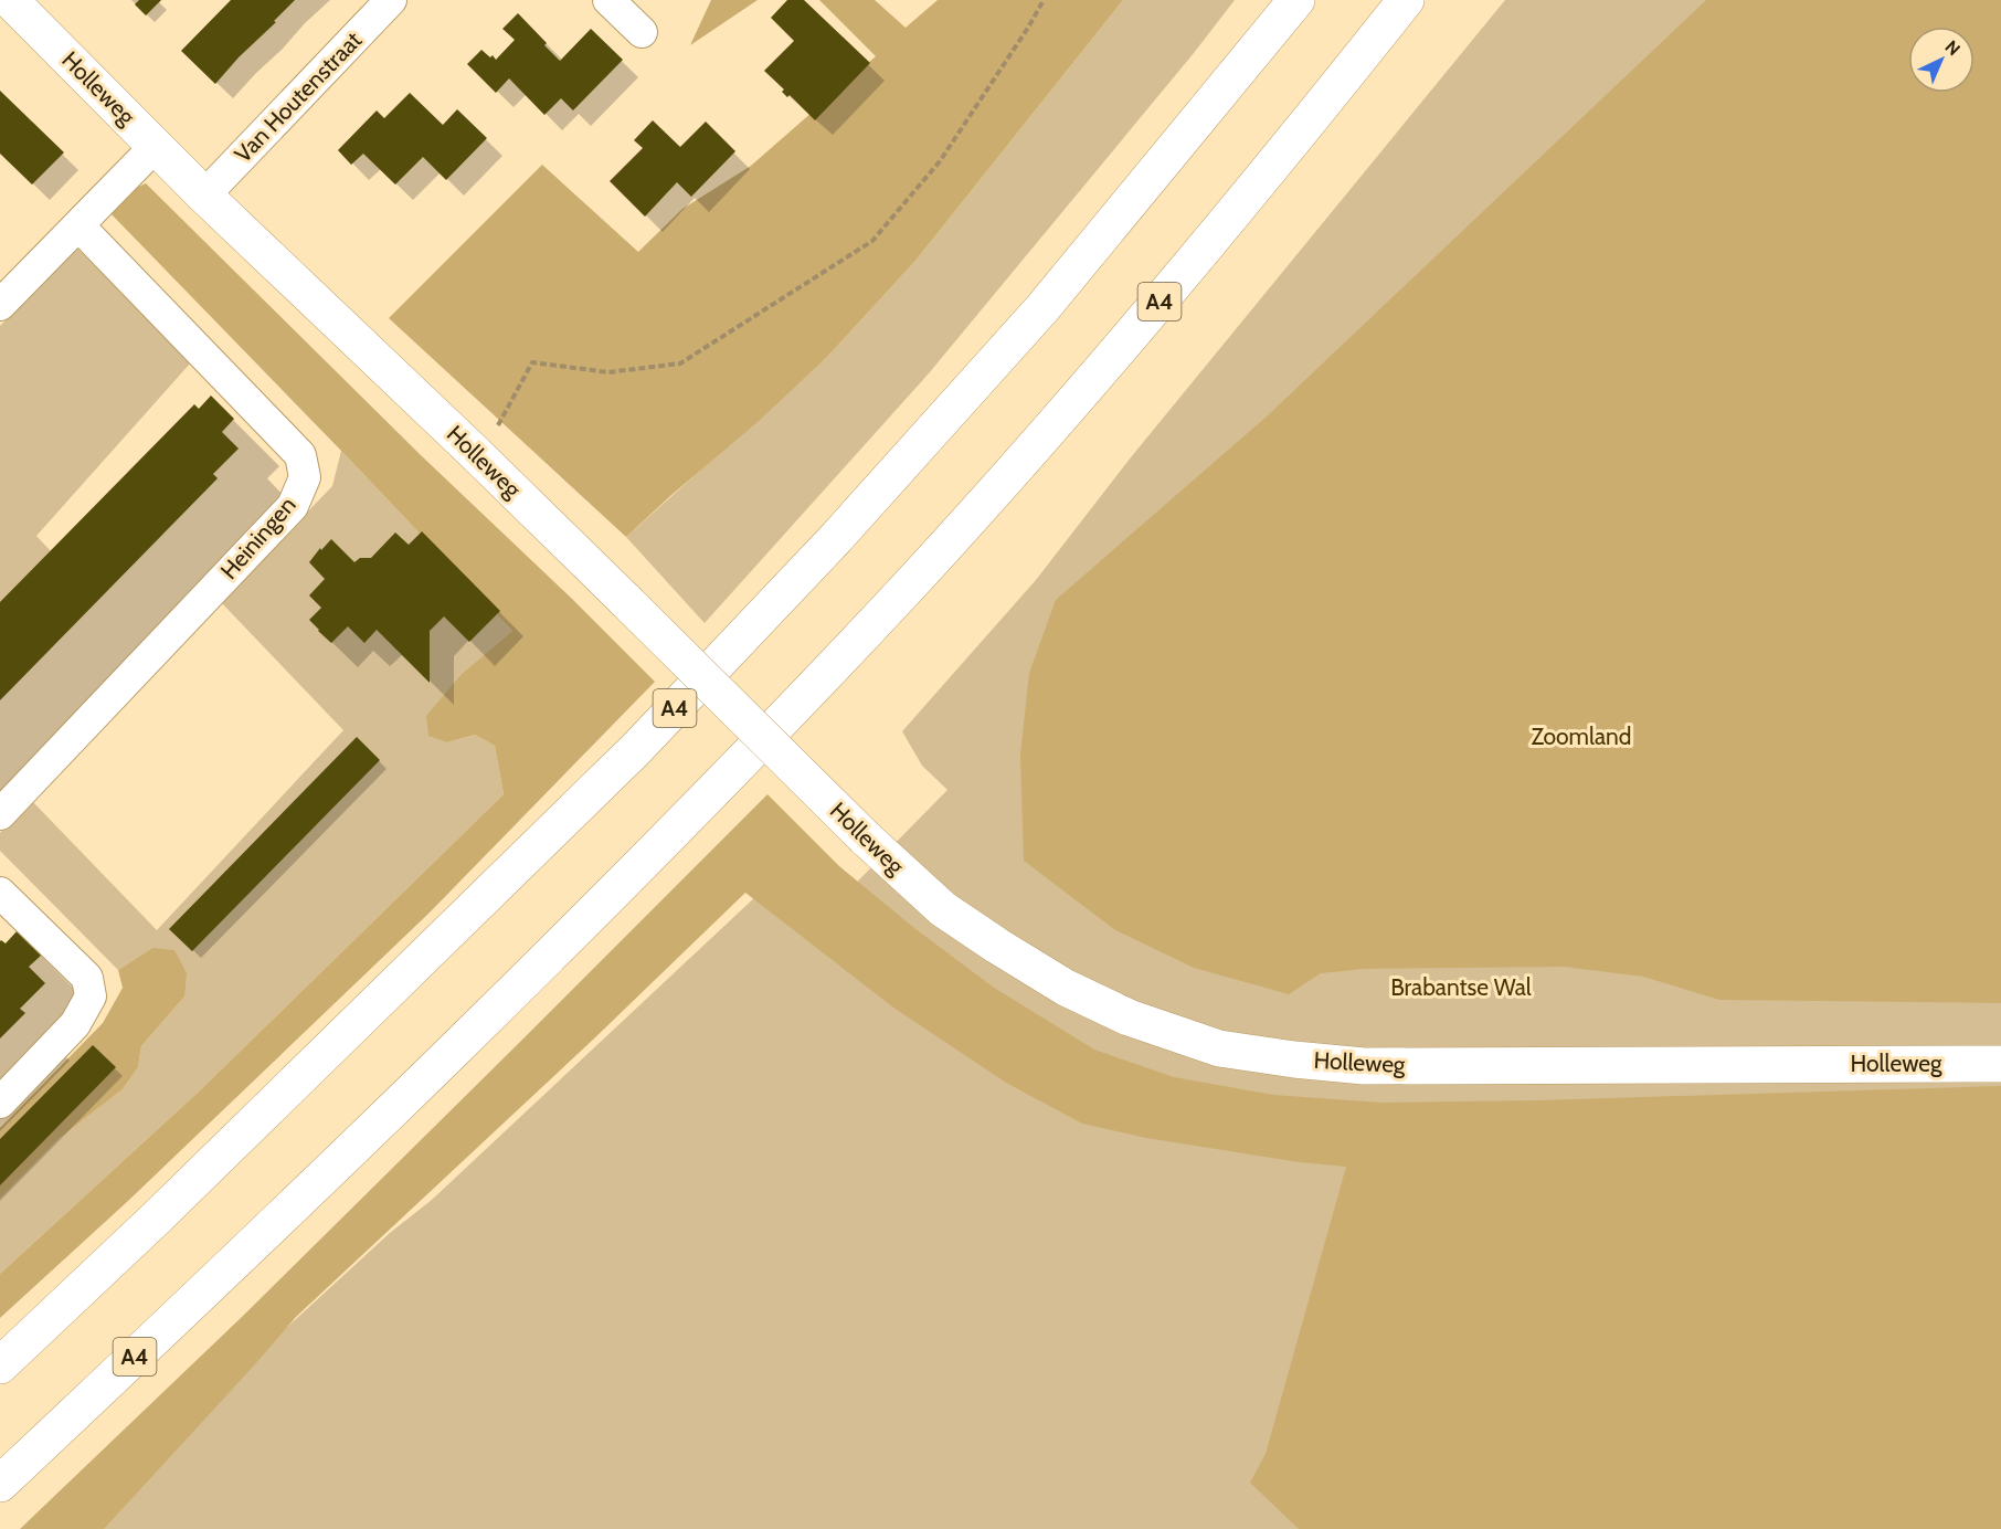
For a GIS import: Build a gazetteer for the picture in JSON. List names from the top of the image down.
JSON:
{
  "streets": {
    "main road": ["Holleweg", "A4"],
    "street": ["Van Houtenstraat", "Heiningen"]
  },
  "crossings": [
    ["Holleweg", "Van Houtenstraat"]
  ],
  "parks": ["Zoomland", "Brabantse Wal"],
  "north": "top right"
}
